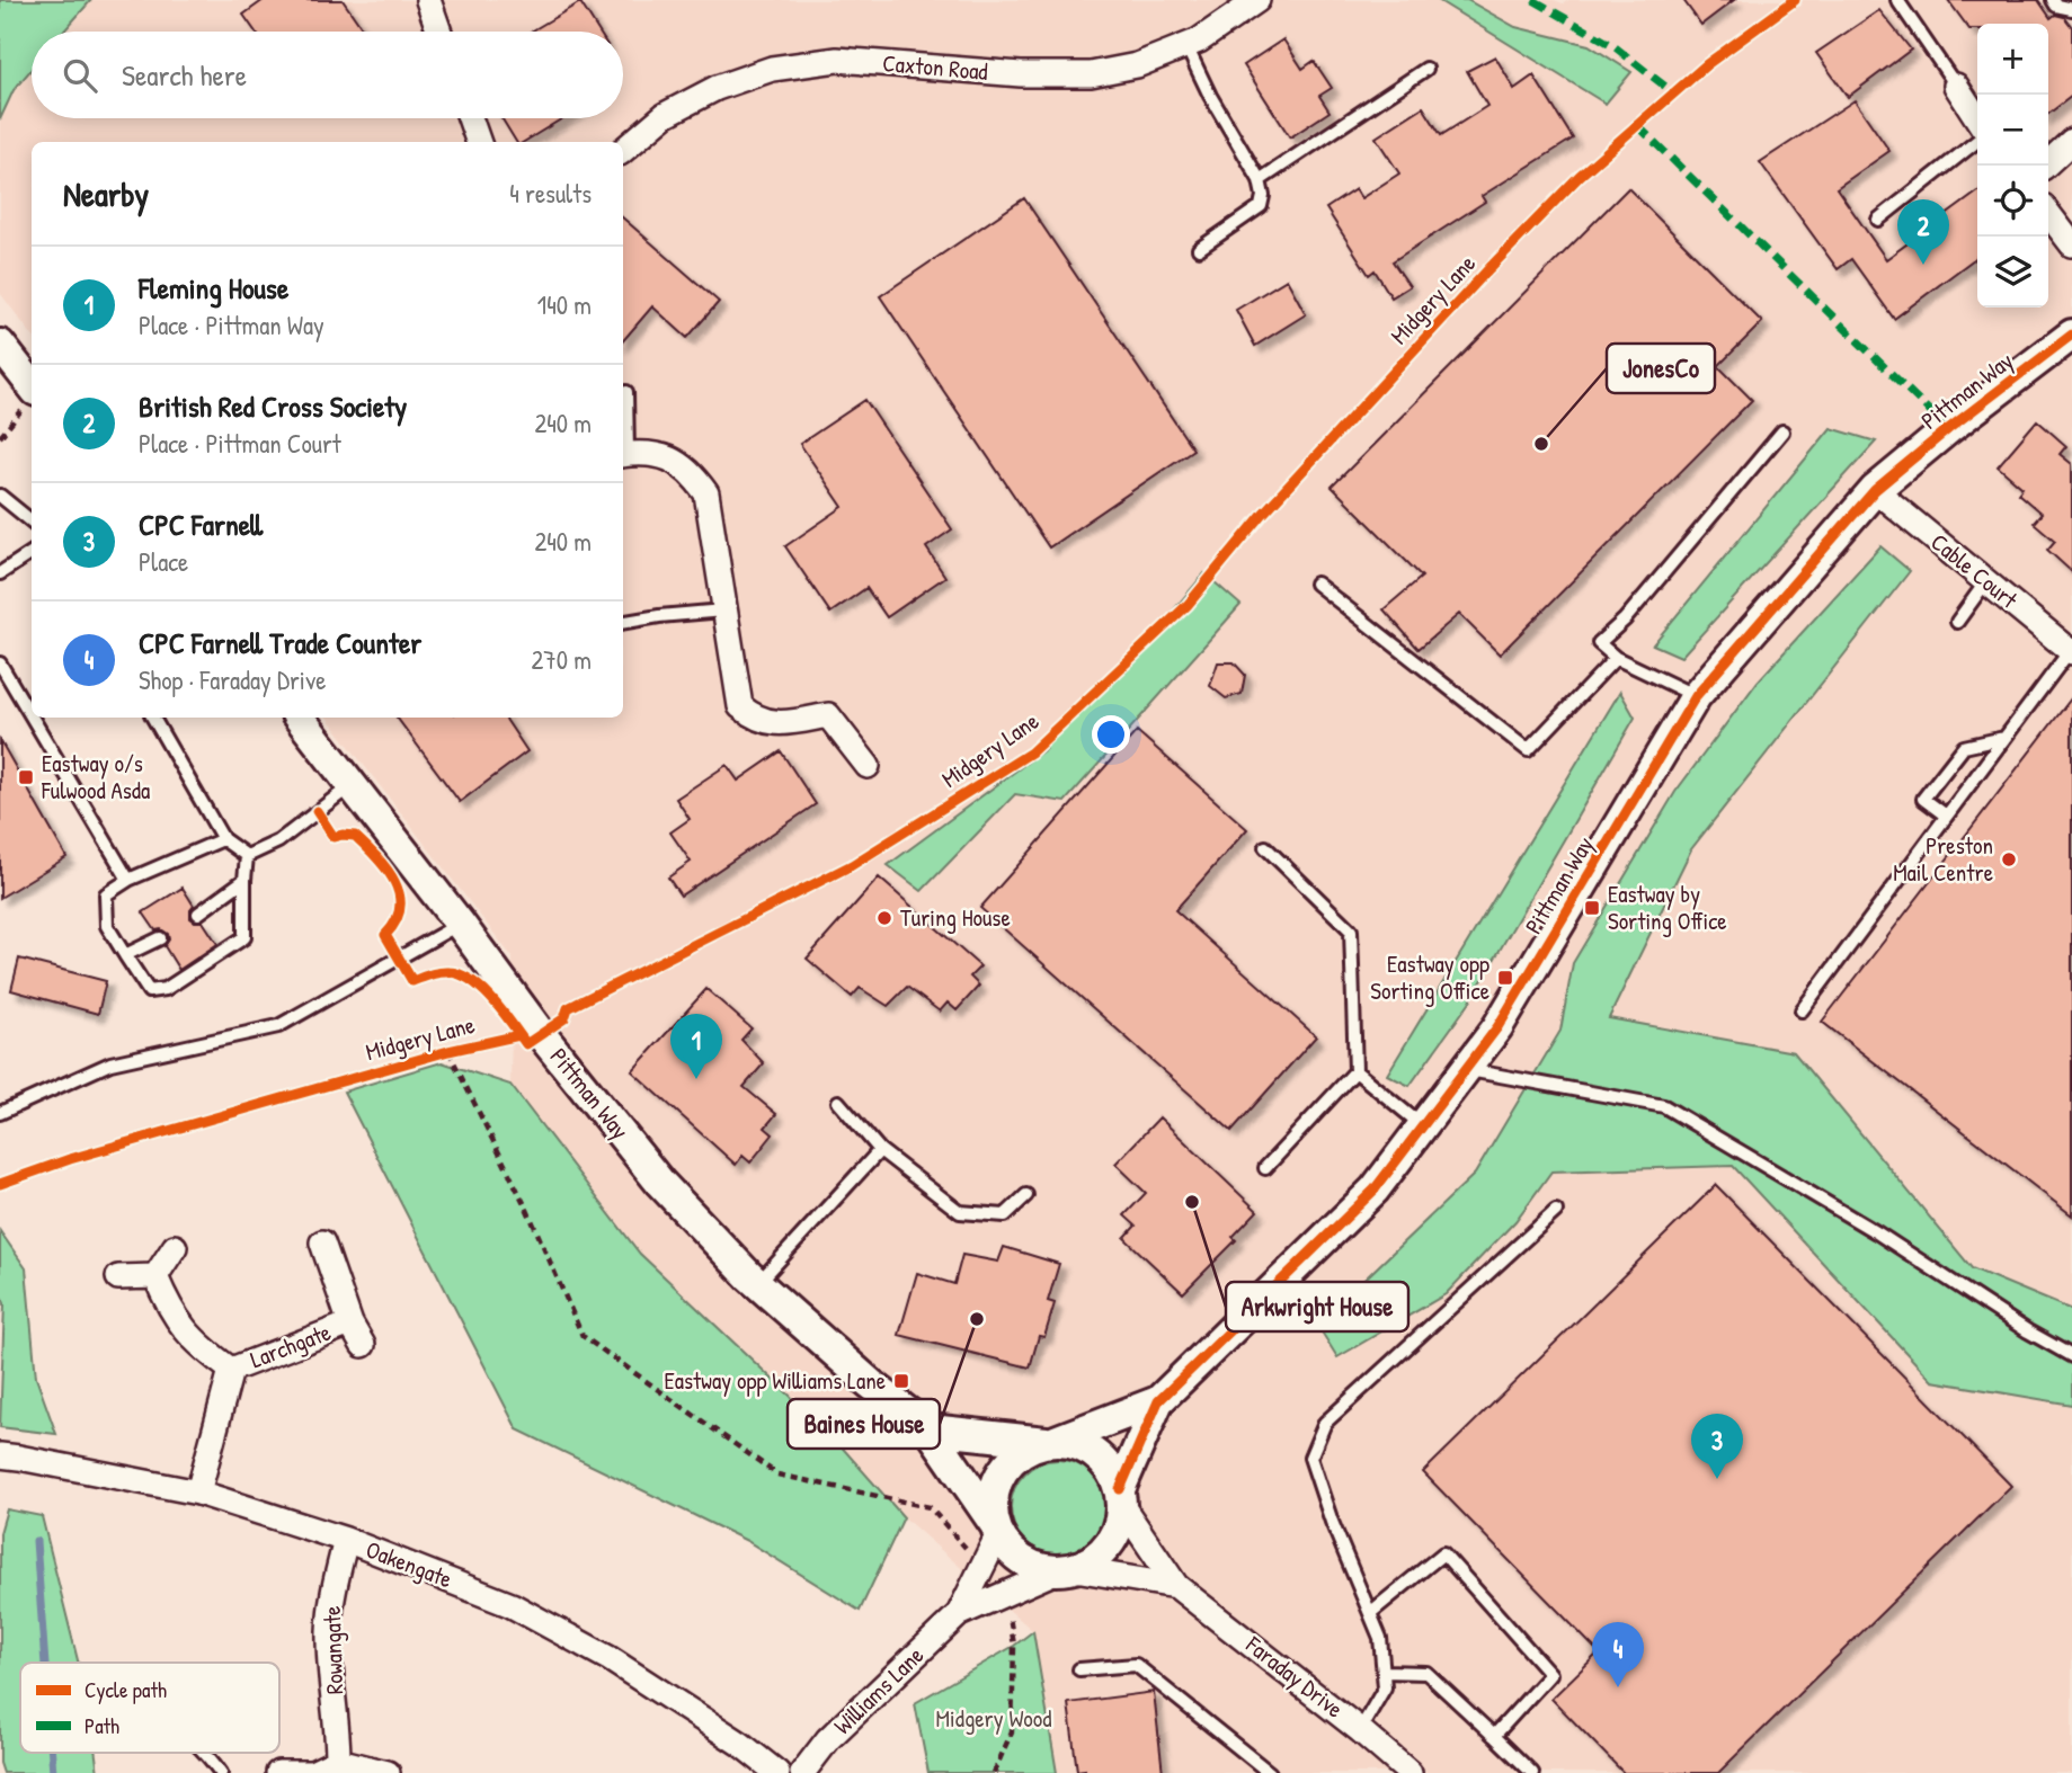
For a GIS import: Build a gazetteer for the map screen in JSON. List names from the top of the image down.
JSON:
{
  "streets": {
    "street": [
      "Caxton Road",
      "Pittman Way",
      "Cable Court",
      "Larchgate",
      "Oakengate",
      "Rowangate",
      "Faraday Drive",
      "Williams Lane"
    ],
    "cycle path": ["Midgery Lane"]
  },
  "crossings": [
    ["Pittman Way", "Cable Court"],
    ["Pittman Way", "Faraday Drive"],
    ["Pittman Way", "Williams Lane"],
    ["Larchgate", "Oakengate"],
    ["Oakengate", "Rowangate"],
    ["Faraday Drive", "Williams Lane"]
  ],
  "parks": ["Midgery Wood"],
  "places": {
    "other": [
      "JonesCo",
      "Preston Mail Centre",
      "Turing House",
      "Arkwright House",
      "Baines House"
    ],
    "transit": [
      "Eastway o/s Fulwood Asda",
      "Eastway by Sorting Office",
      "Eastway opp Sorting Office",
      "Eastway opp Williams Lane"
    ]
  },
  "legend": ["Cycle path", "Path"],
  "page": {
    "map_buttons": ["+", "−"],
    "search": "Search here",
    "heading": ["Nearby", "4 results"],
    "pins": [
      "2",
      "1",
      "3",
      "4"
    ],
    "list": [
      {
        "mark": "1",
        "name": "Fleming House",
        "note": "Place · Pittman Way",
        "value": "140 m"
      },
      {
        "mark": "2",
        "name": "British Red Cross Society",
        "note": "Place · Pittman Court",
        "value": "240 m"
      },
      {
        "mark": "3",
        "name": "CPC Farnell",
        "note": "Place",
        "value": "240 m"
      },
      {
        "mark": "4",
        "name": "CPC Farnell Trade Counter",
        "note": "Shop · Faraday Drive",
        "value": "270 m"
      }
    ]
  }
}
